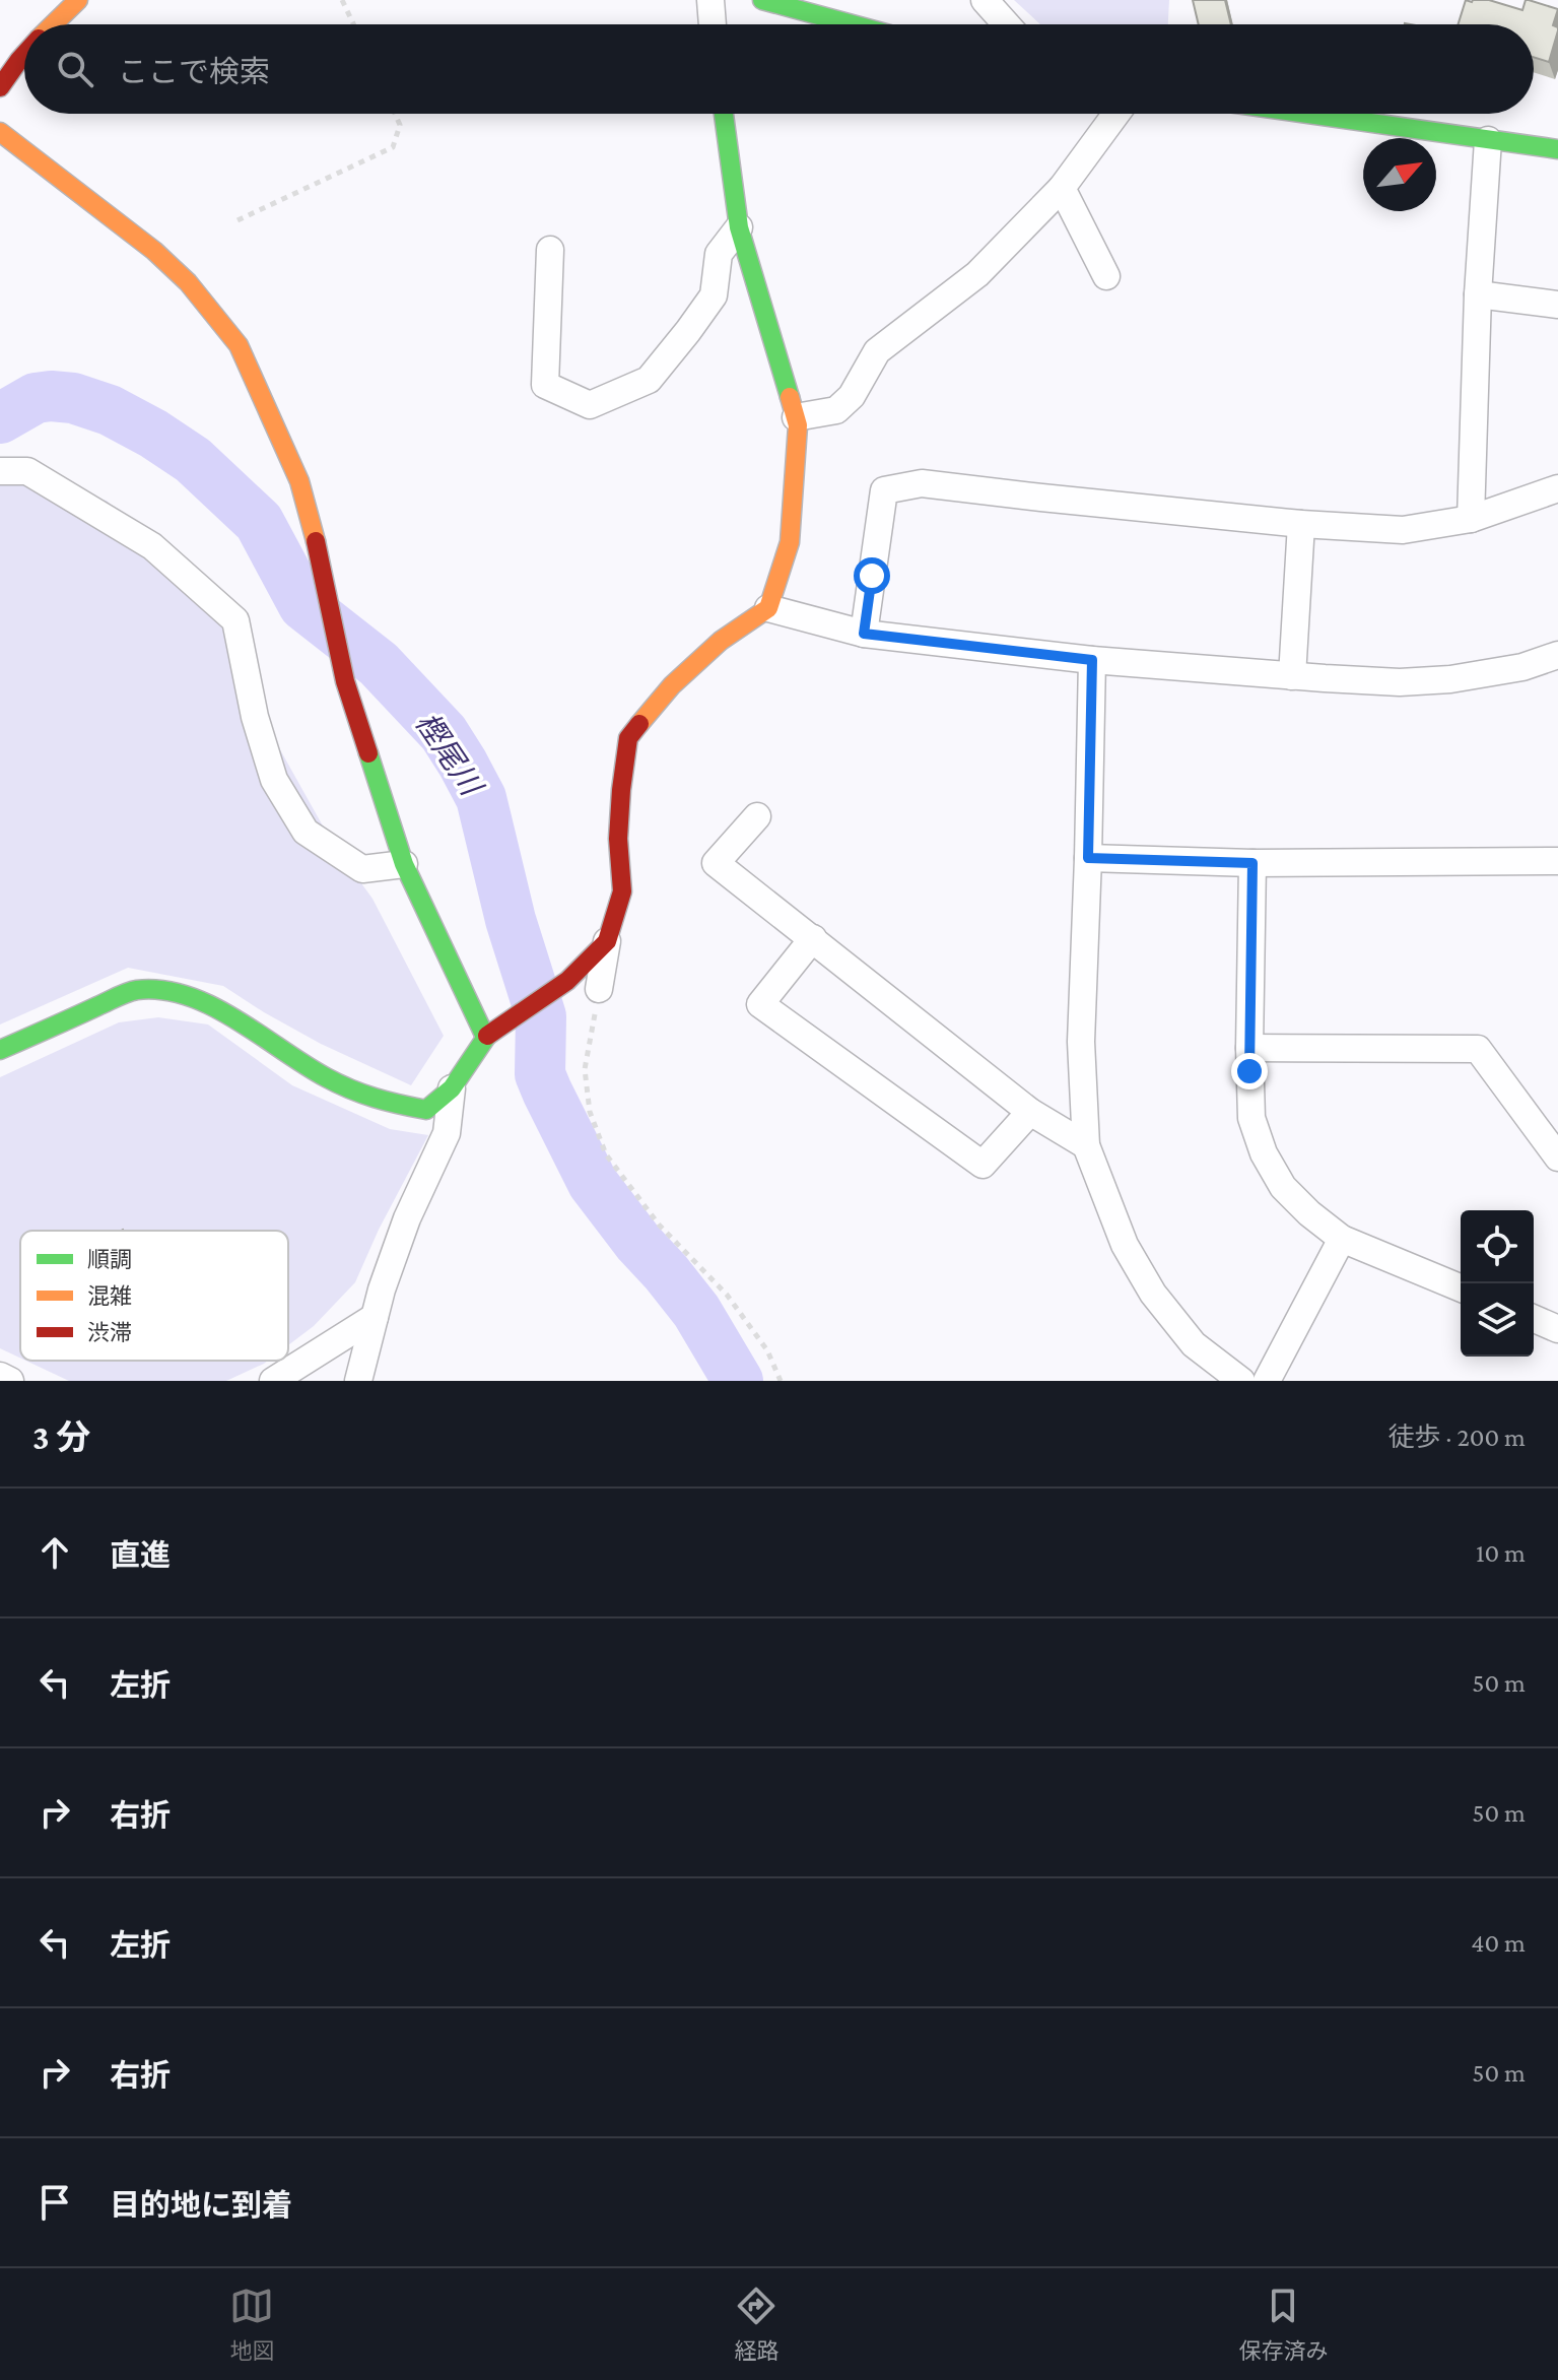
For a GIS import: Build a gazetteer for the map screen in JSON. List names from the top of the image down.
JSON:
{
  "water": ["樫尾川"],
  "legend": ["順調", "混雑", "渋滞"],
  "north": "top right",
  "page": {
    "search": "ここで検索",
    "heading": ["3 分", "徒歩 · 200 m"],
    "list": [
      ["直進", "10 m"],
      ["左折", "50 m"],
      ["右折", "50 m"],
      ["左折", "40 m"],
      ["右折", "50 m"],
      "目的地に到着"
    ],
    "nav": ["地図", "経路", "保存済み"]
  }
}
